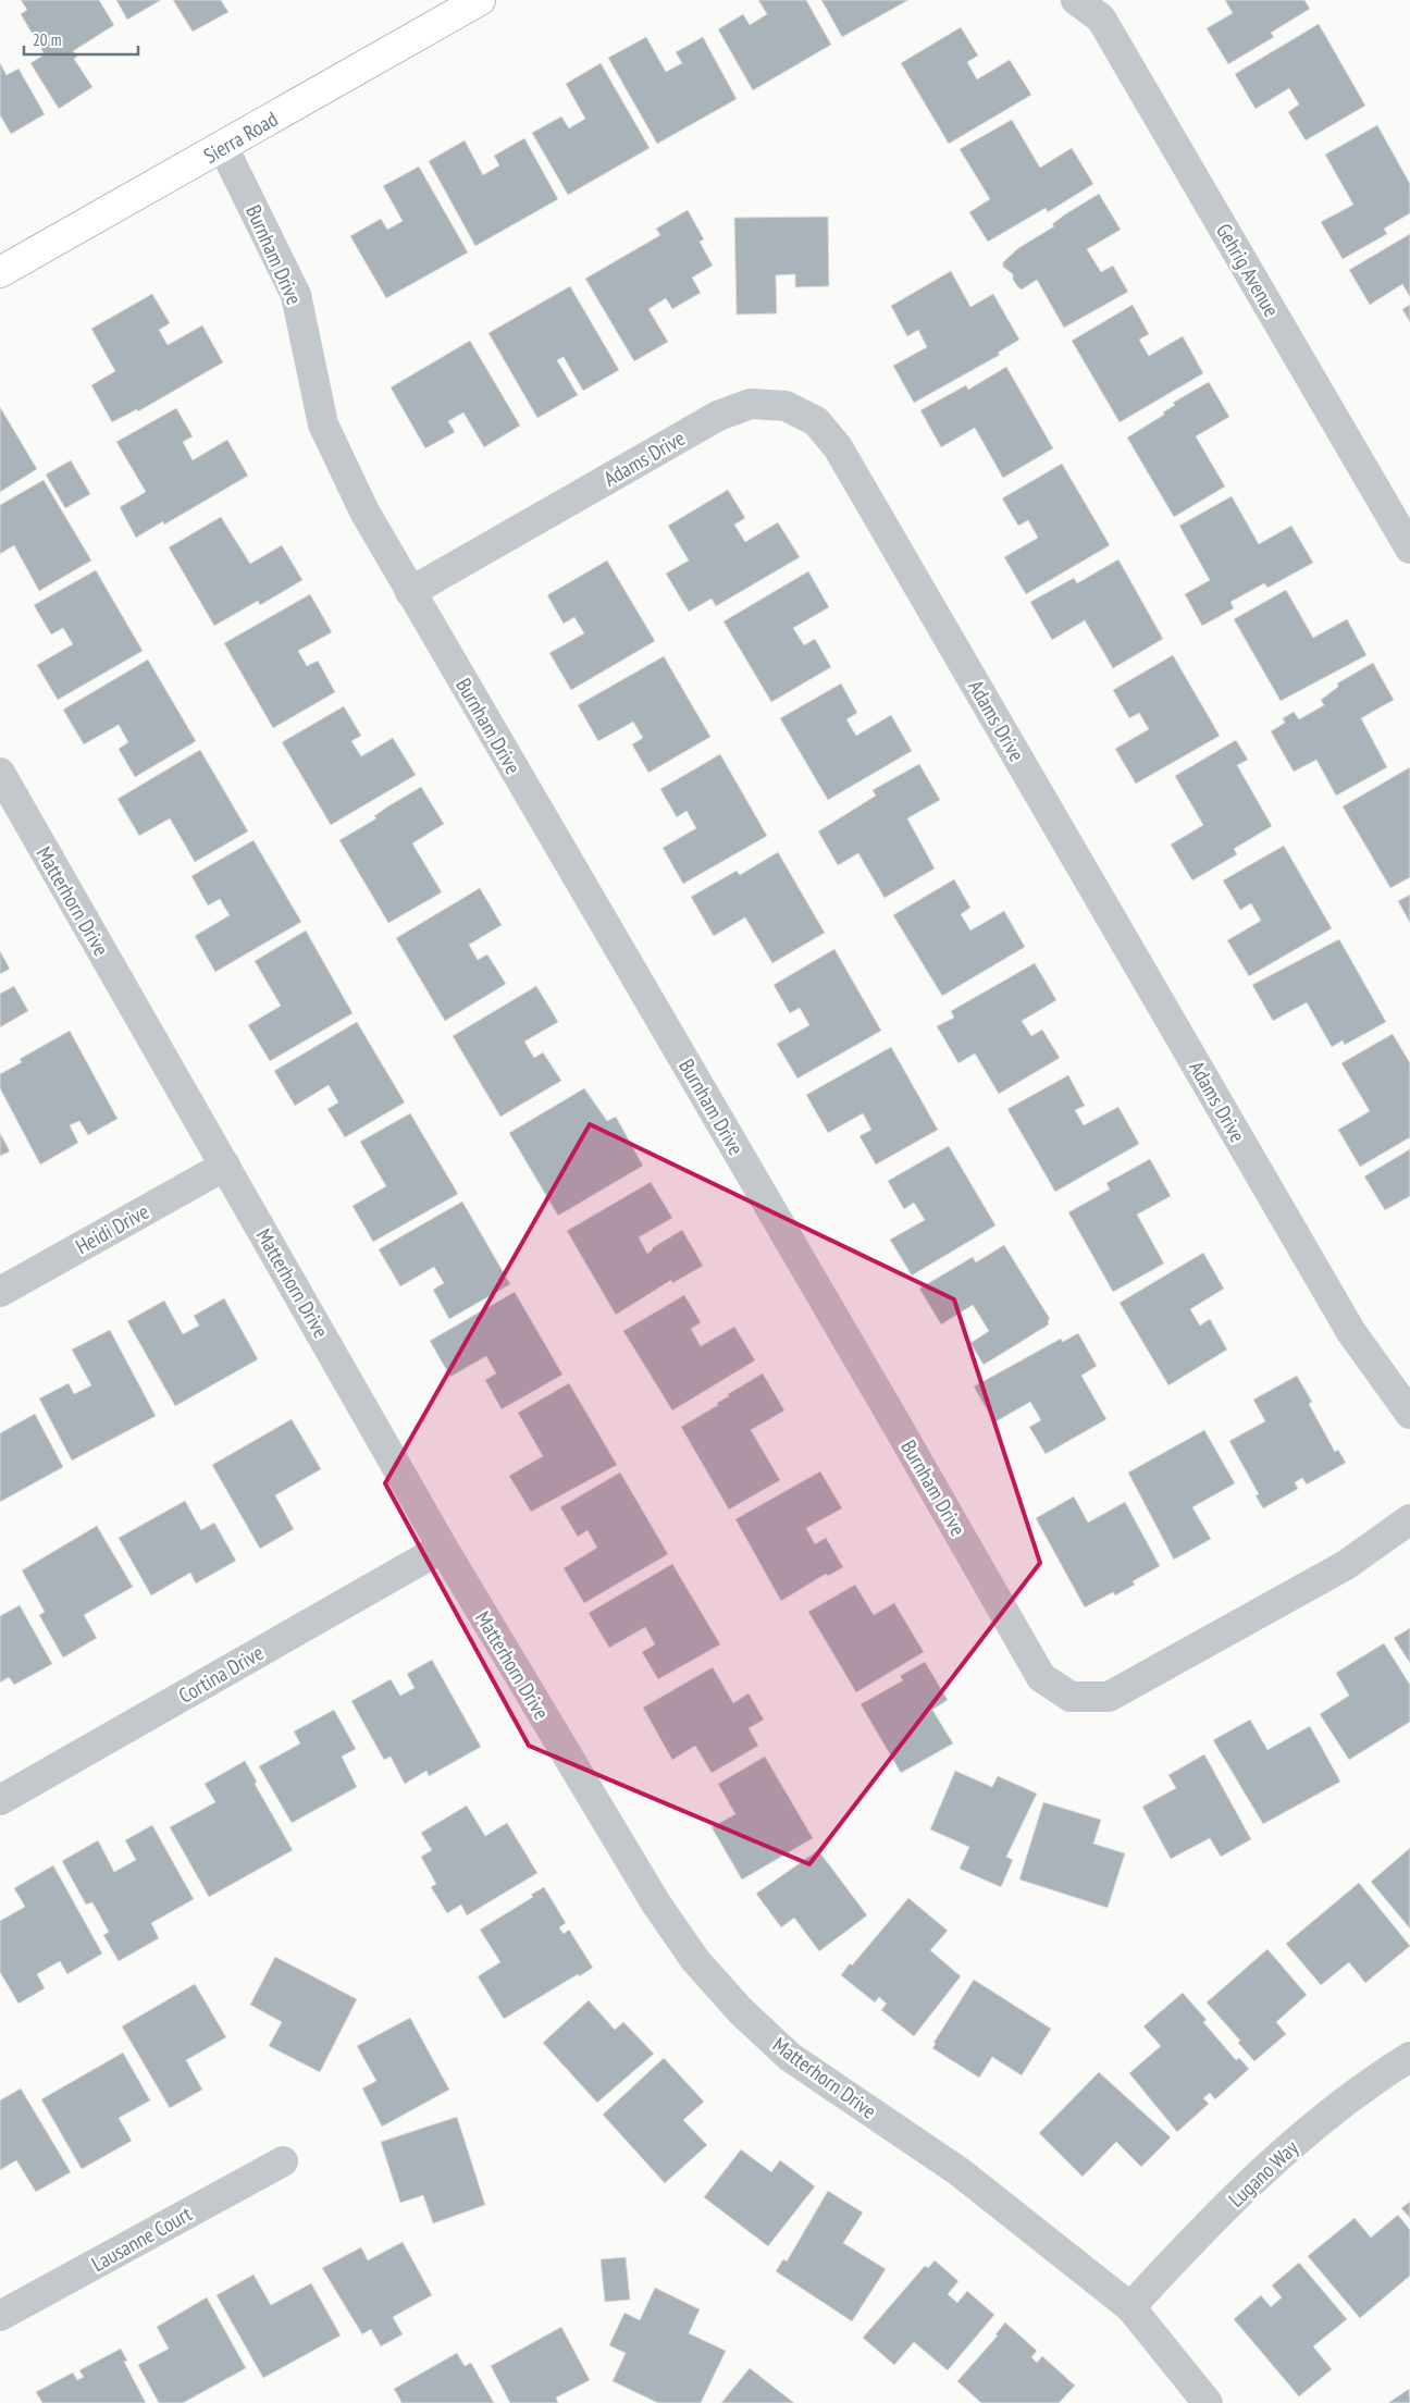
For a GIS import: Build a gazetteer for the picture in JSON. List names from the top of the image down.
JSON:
{
  "streets": {
    "street": [
      "Sierra Road",
      "Burnham Drive",
      "Gehrig Avenue",
      "Adams Drive",
      "Matterhorn Drive",
      "Heidi Drive",
      "Cortina Drive",
      "Lugano Way",
      "Lausanne Court"
    ]
  },
  "crossings": [
    ["Sierra Road", "Burnham Drive"],
    ["Burnham Drive", "Adams Drive"],
    ["Matterhorn Drive", "Heidi Drive"],
    ["Matterhorn Drive", "Cortina Drive"],
    ["Matterhorn Drive", "Lugano Way"]
  ],
  "scale_bar": "20 m"
}
